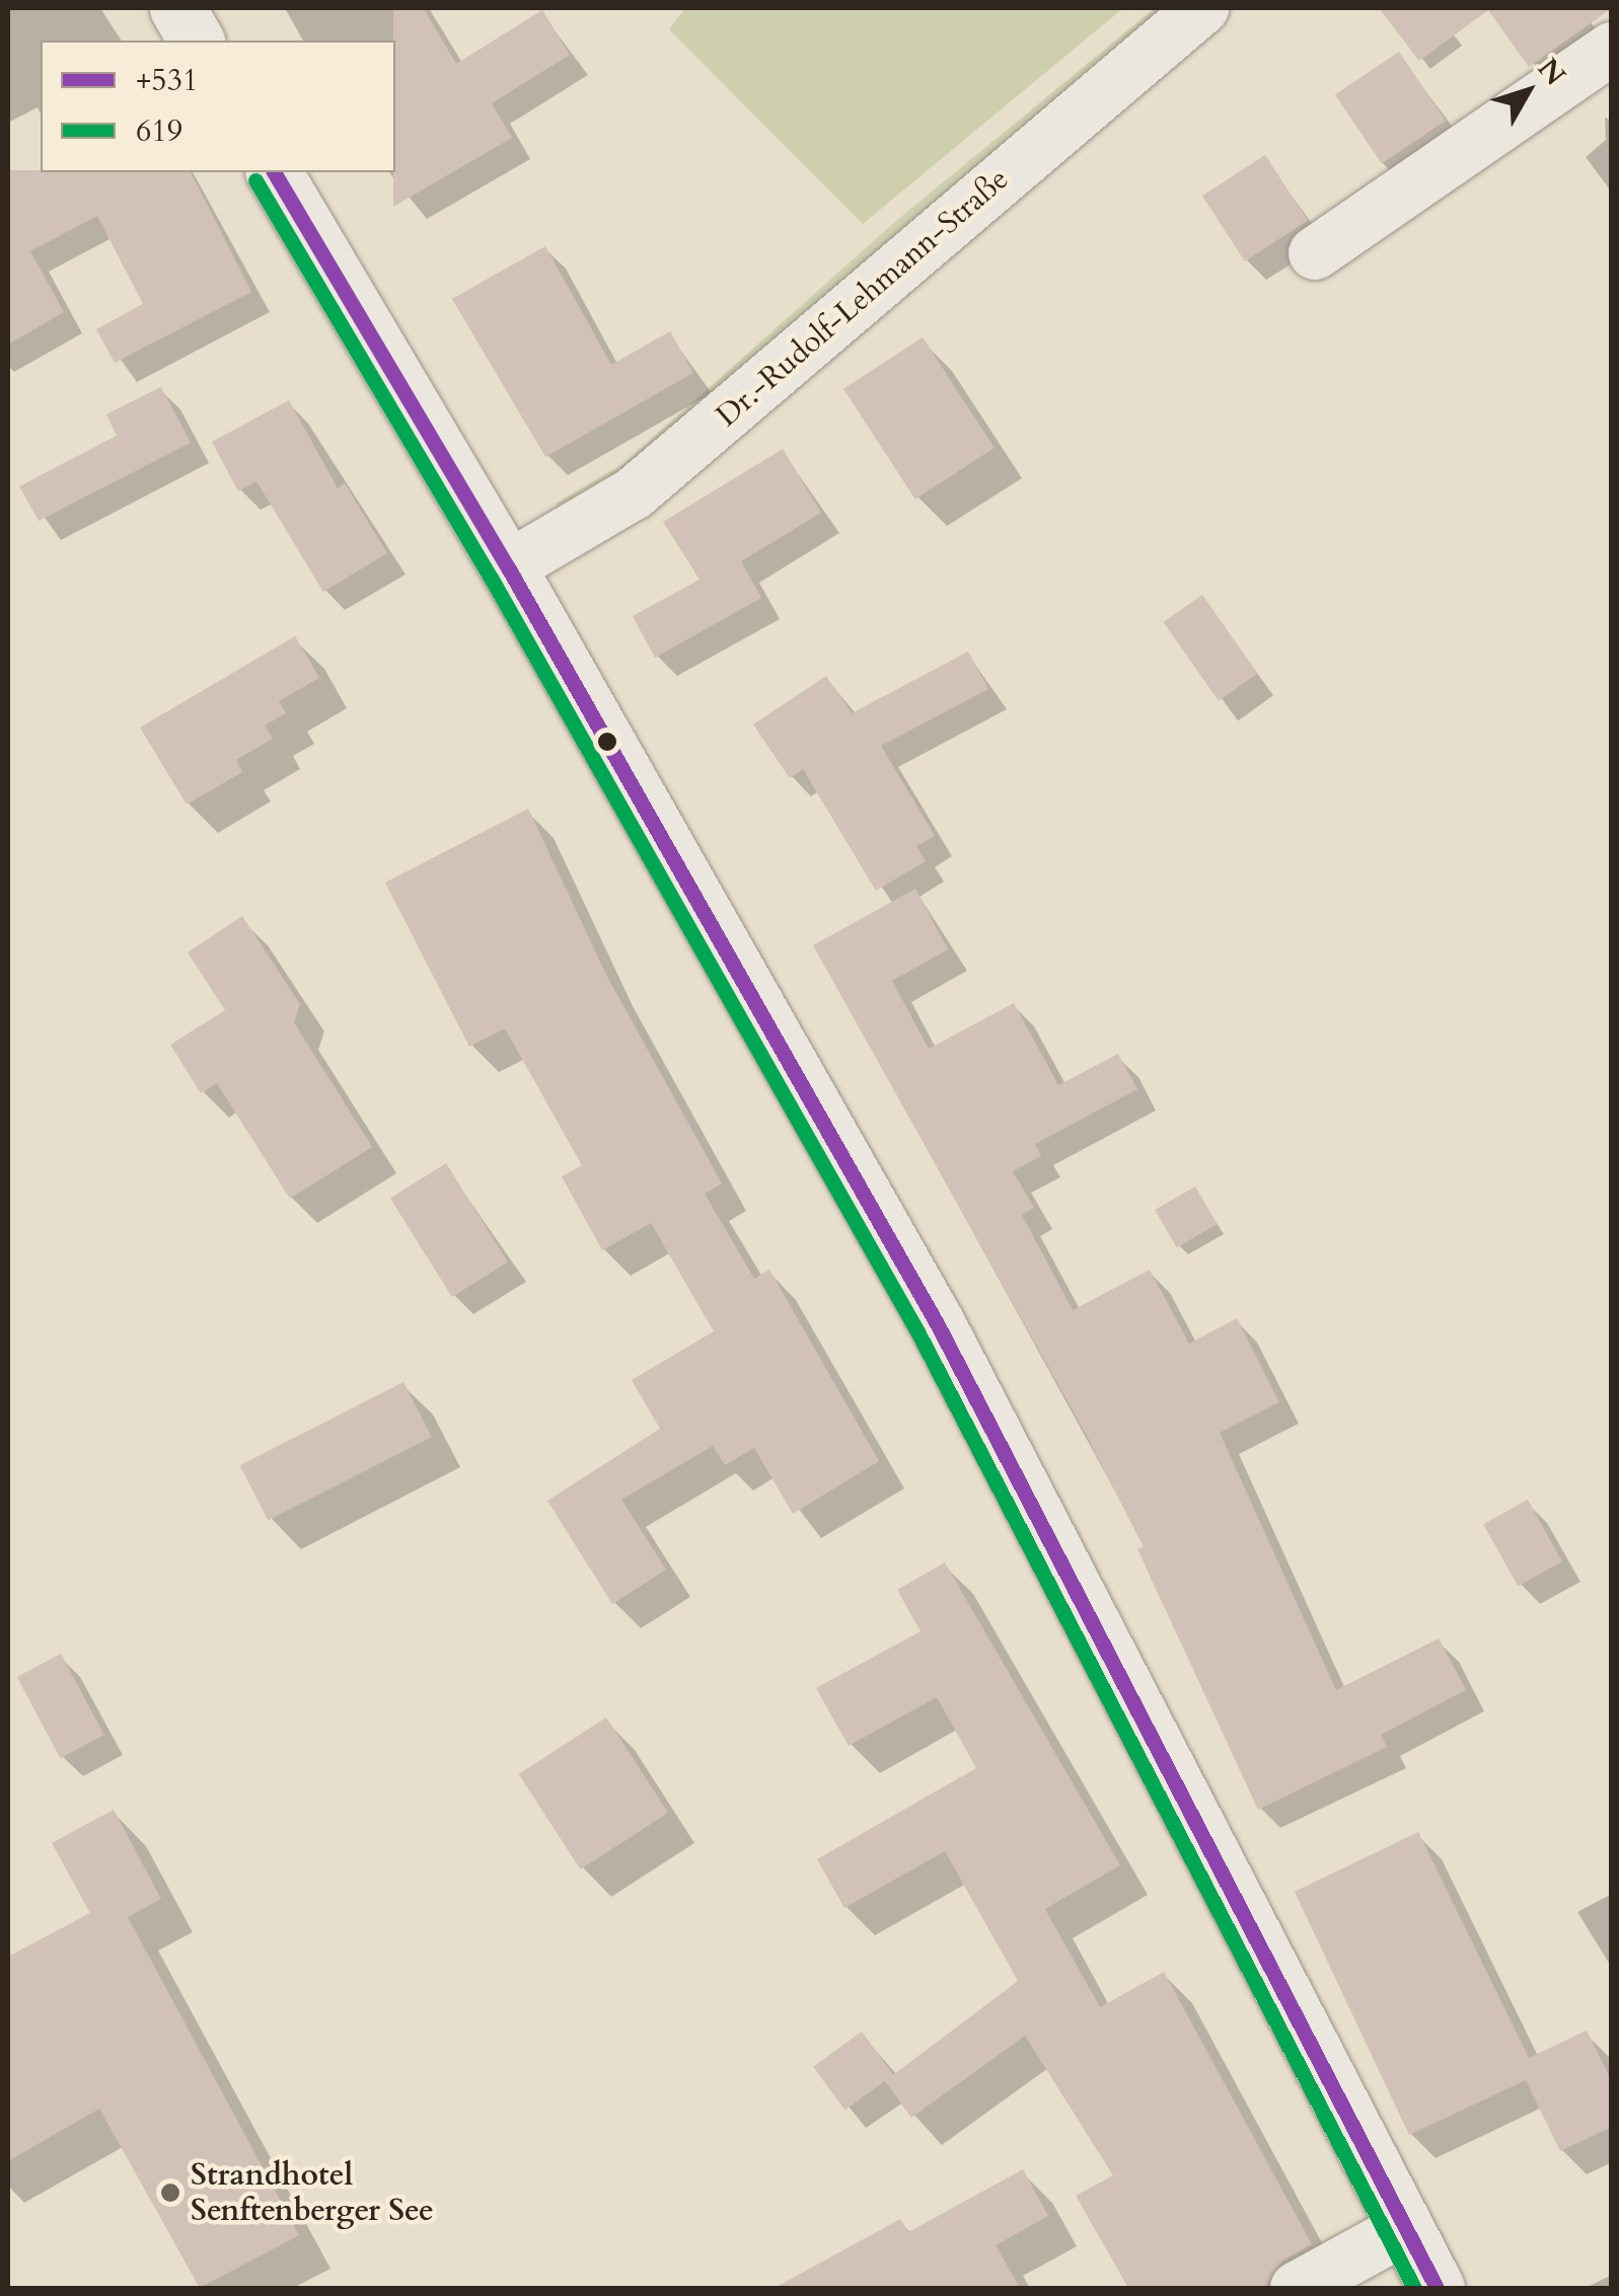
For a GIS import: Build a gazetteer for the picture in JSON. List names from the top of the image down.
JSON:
{
  "streets": {
    "street": ["Dr.-Rudolf-Lehmann-Straße"]
  },
  "places": ["Strandhotel Senftenberger See"],
  "lines": ["transit line +531", "transit line 619"],
  "legend": ["+531", "619"],
  "north": "top right"
}
